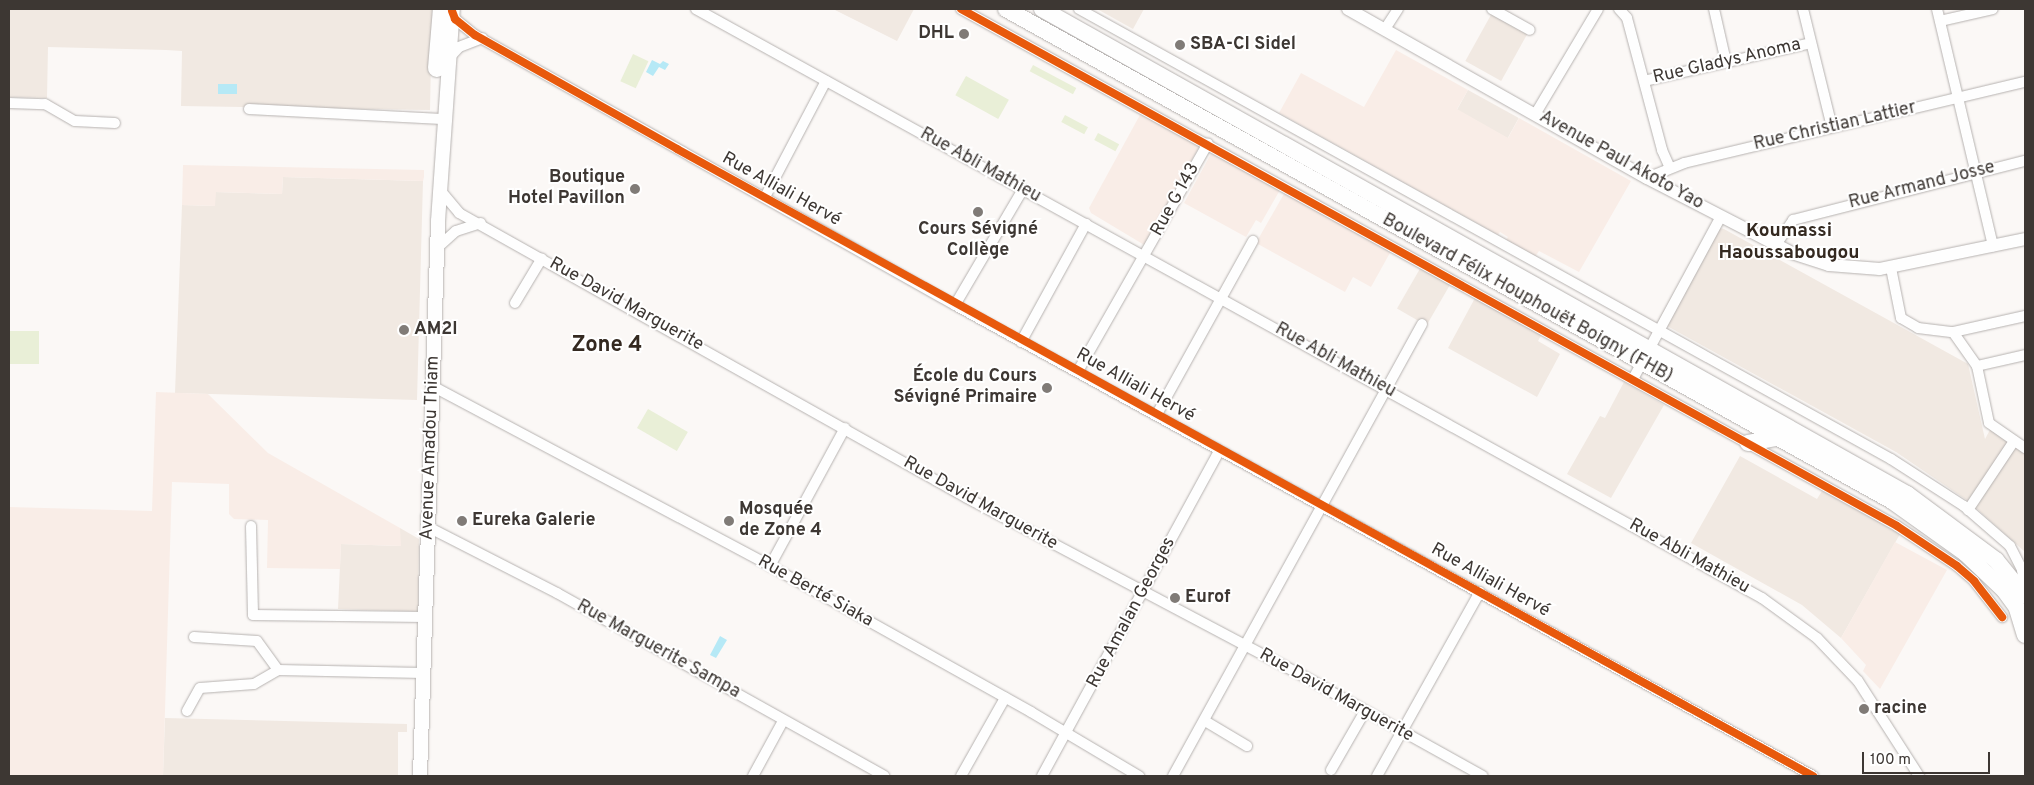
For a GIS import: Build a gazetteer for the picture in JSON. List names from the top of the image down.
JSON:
{
  "streets": {
    "highway": ["Boulevard Félix Houphouët Boigny (FHB)"],
    "main road": ["Avenue Amadou Thiam"],
    "street": [
      "Rue Gladys Anoma",
      "Rue Christian Lattier",
      "Avenue Paul Akoto Yao",
      "Rue Abli Mathieu",
      "Rue Armand Josse",
      "Rue Alliali Hervé",
      "Rue G 143",
      "Rue David Marguerite",
      "Rue Berté Siaka",
      "Rue Amalan Georges",
      "Rue Marguerite Sampa"
    ]
  },
  "crossings": [
    ["Rue Christian Lattier", "Avenue Paul Akoto Yao"],
    ["Avenue Paul Akoto Yao", "Rue Armand Josse"],
    ["Rue Abli Mathieu", "Rue G 143"],
    ["Rue Alliali Hervé", "Rue G 143"],
    ["Rue Alliali Hervé", "Rue Amalan Georges"],
    ["Rue David Marguerite", "Avenue Amadou Thiam"],
    ["Rue David Marguerite", "Rue Amalan Georges"],
    ["Avenue Amadou Thiam", "Rue Berté Siaka"],
    ["Avenue Amadou Thiam", "Rue Marguerite Sampa"],
    ["Rue Berté Siaka", "Rue Amalan Georges"]
  ],
  "districts": ["Koumassi Haoussabougou", "Zone 4"],
  "places": [
    "DHL",
    "SBA-CI Sidel",
    "Boutique Hotel Pavillon",
    "Cours Sévigné Collège",
    "AM2I",
    "École du Cours Sévigné Primaire",
    "Eureka Galerie",
    "Mosquée de Zone 4",
    "Eurof",
    "racine"
  ],
  "scale_bar": "100 m"
}
